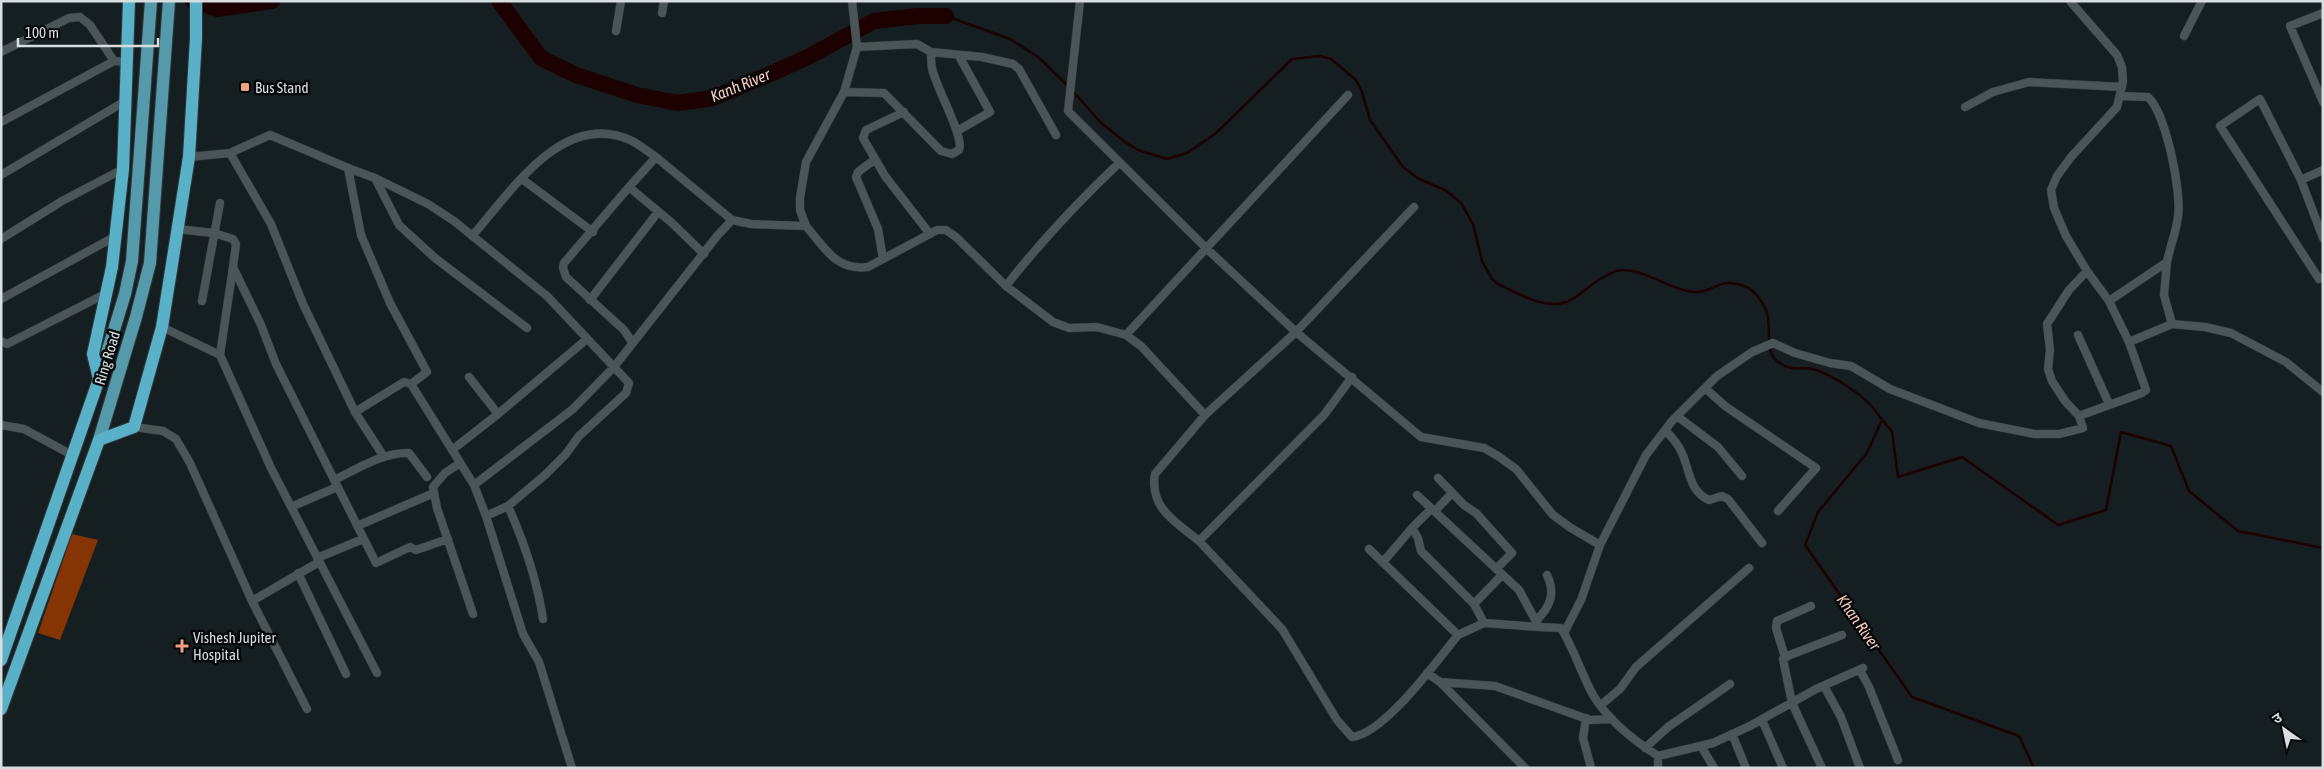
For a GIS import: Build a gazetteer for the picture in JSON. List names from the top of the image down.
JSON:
{
  "streets": {
    "highway": ["Ring Road"]
  },
  "water": ["Kanh River", "Khan River"],
  "places": {
    "transit": ["Bus Stand"],
    "health": ["Vishesh Jupiter Hospital"]
  },
  "scale_bar": "100 m",
  "north": "top left"
}
